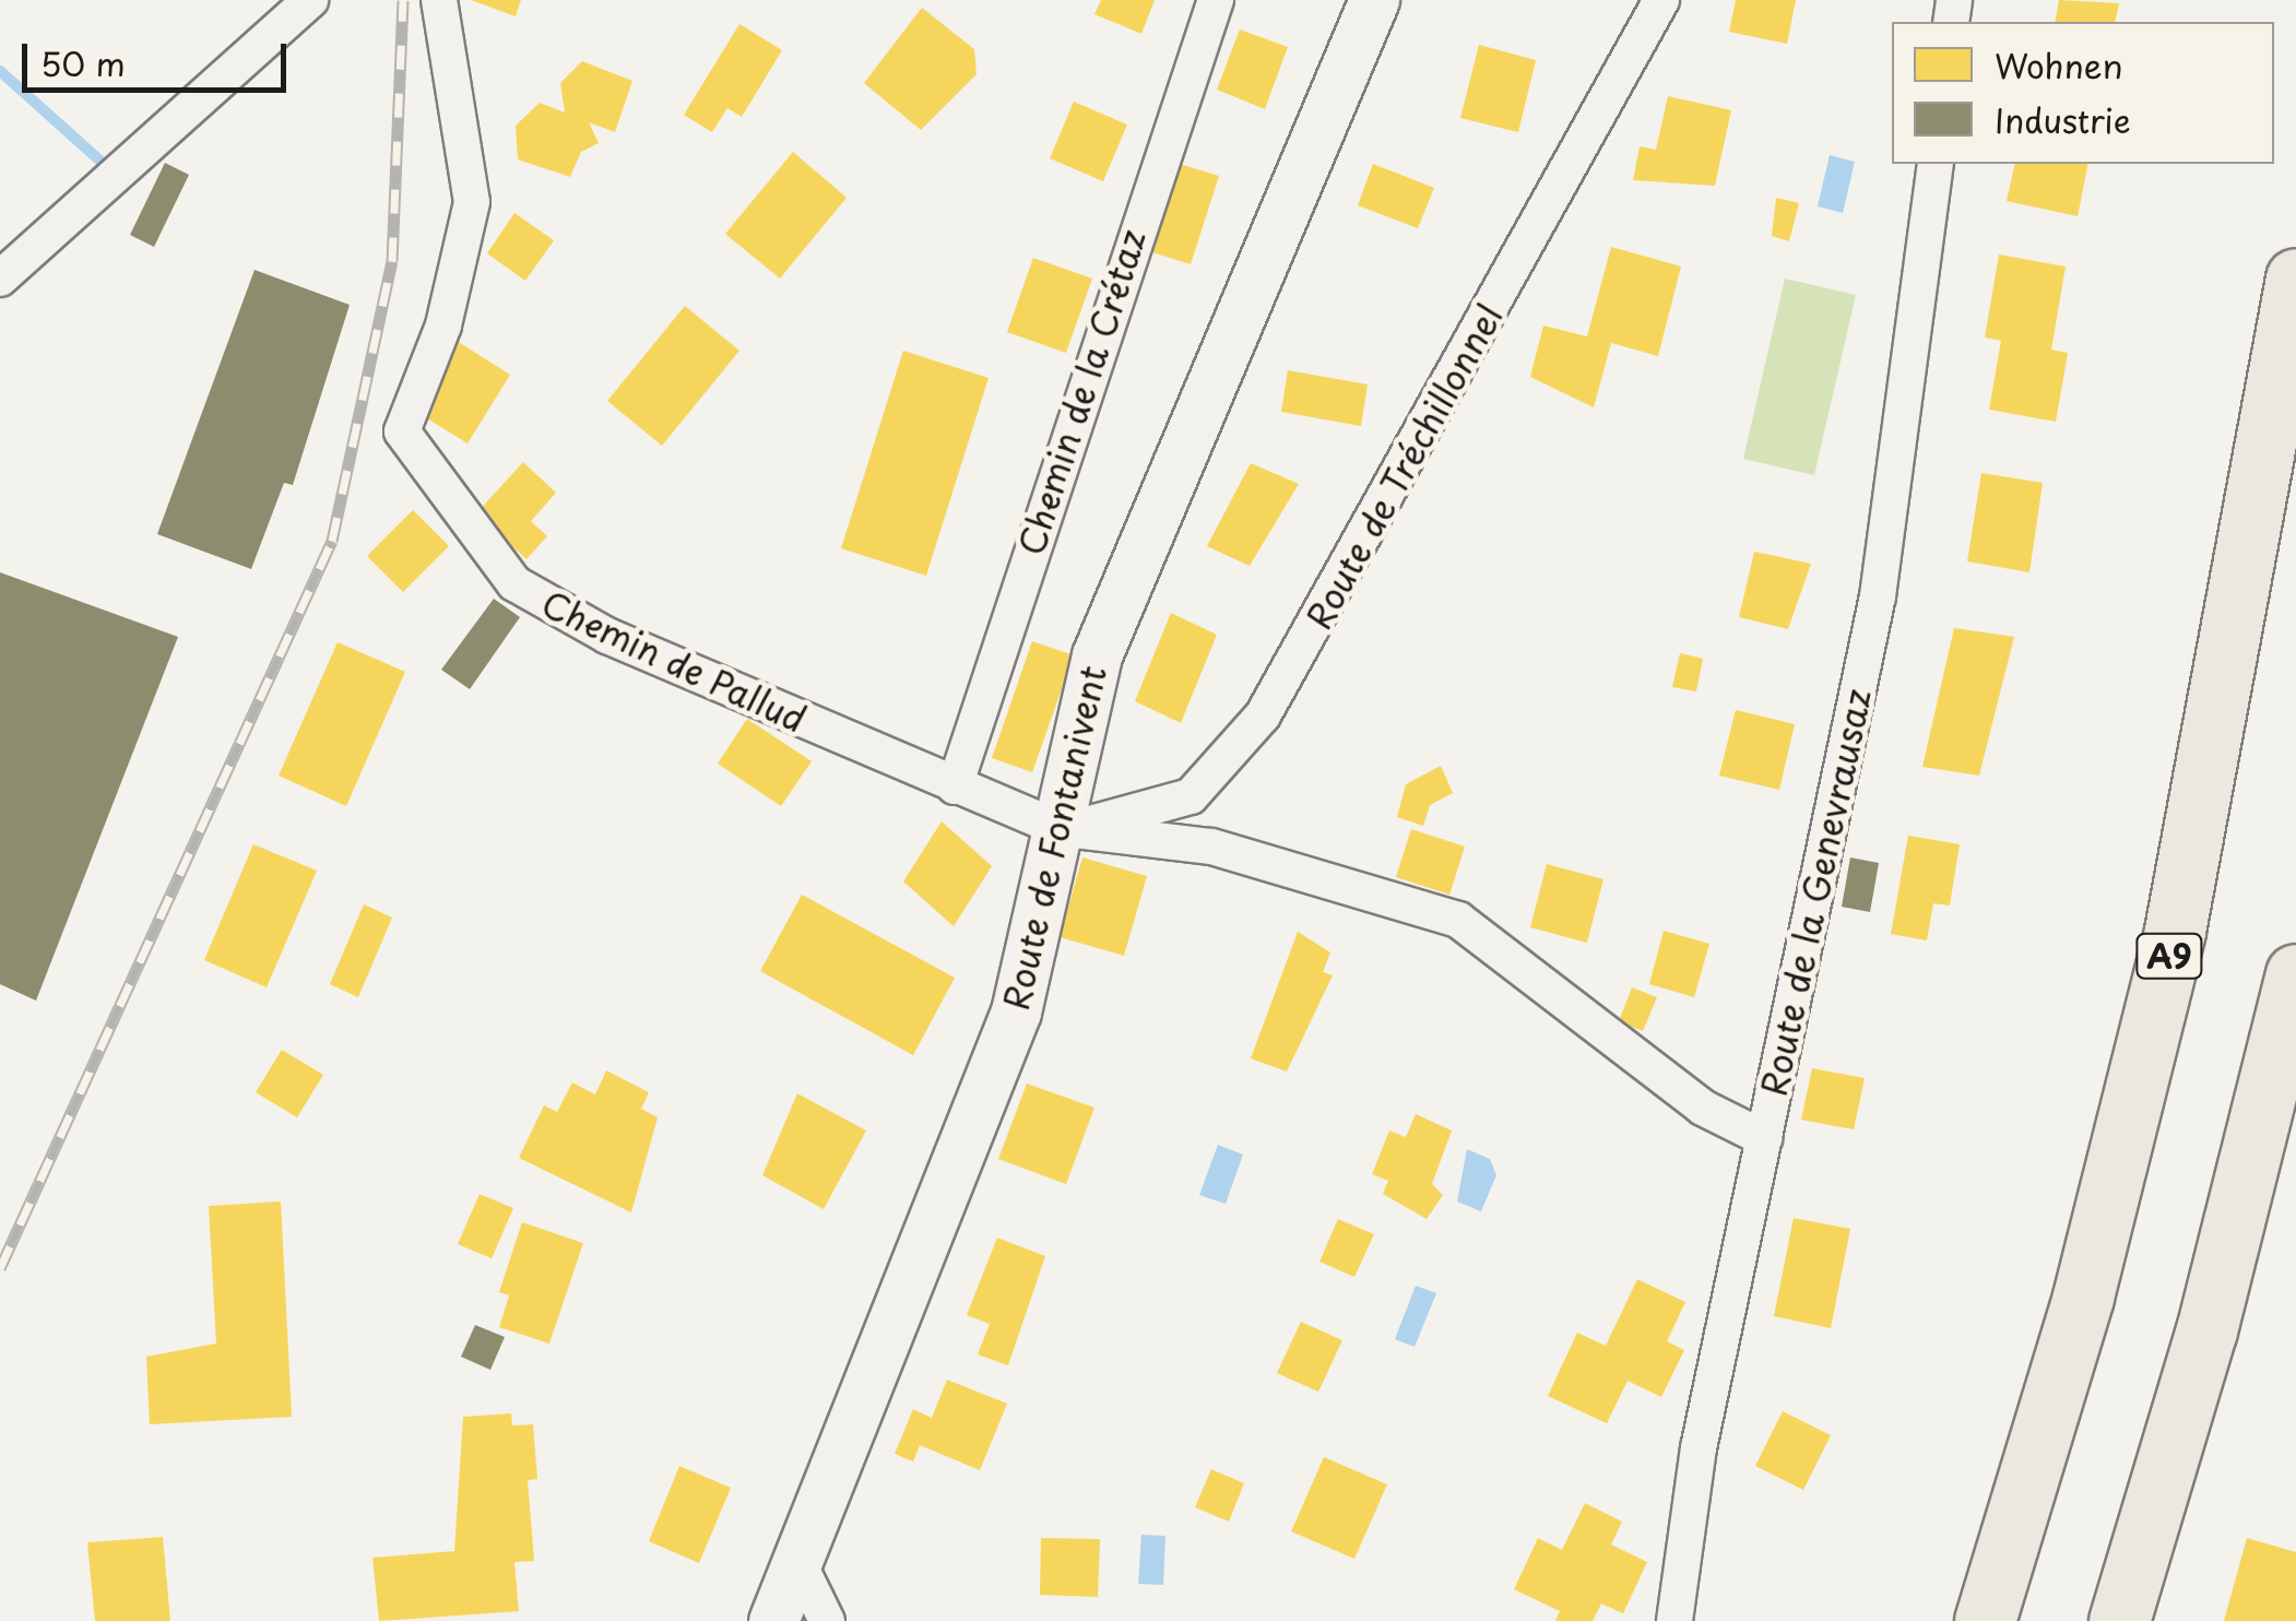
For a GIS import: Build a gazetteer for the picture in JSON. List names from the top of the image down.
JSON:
{
  "streets": {
    "highway": ["A9"],
    "street": [
      "Chemin de la Crétaz",
      "Route de Tréchillonnel",
      "Chemin de Pallud",
      "Route de Fontanivent",
      "Route de la Genevrausaz"
    ]
  },
  "crossings": [
    ["Chemin de la Crétaz", "Chemin de Pallud"],
    ["Route de Tréchillonnel", "Chemin de Pallud"],
    ["Route de Tréchillonnel", "Route de Fontanivent"],
    ["Chemin de Pallud", "Route de Fontanivent"],
    ["Chemin de Pallud", "Route de la Genevrausaz"]
  ],
  "legend": ["Wohnen", "Industrie"],
  "scale_bar": "50 m"
}
